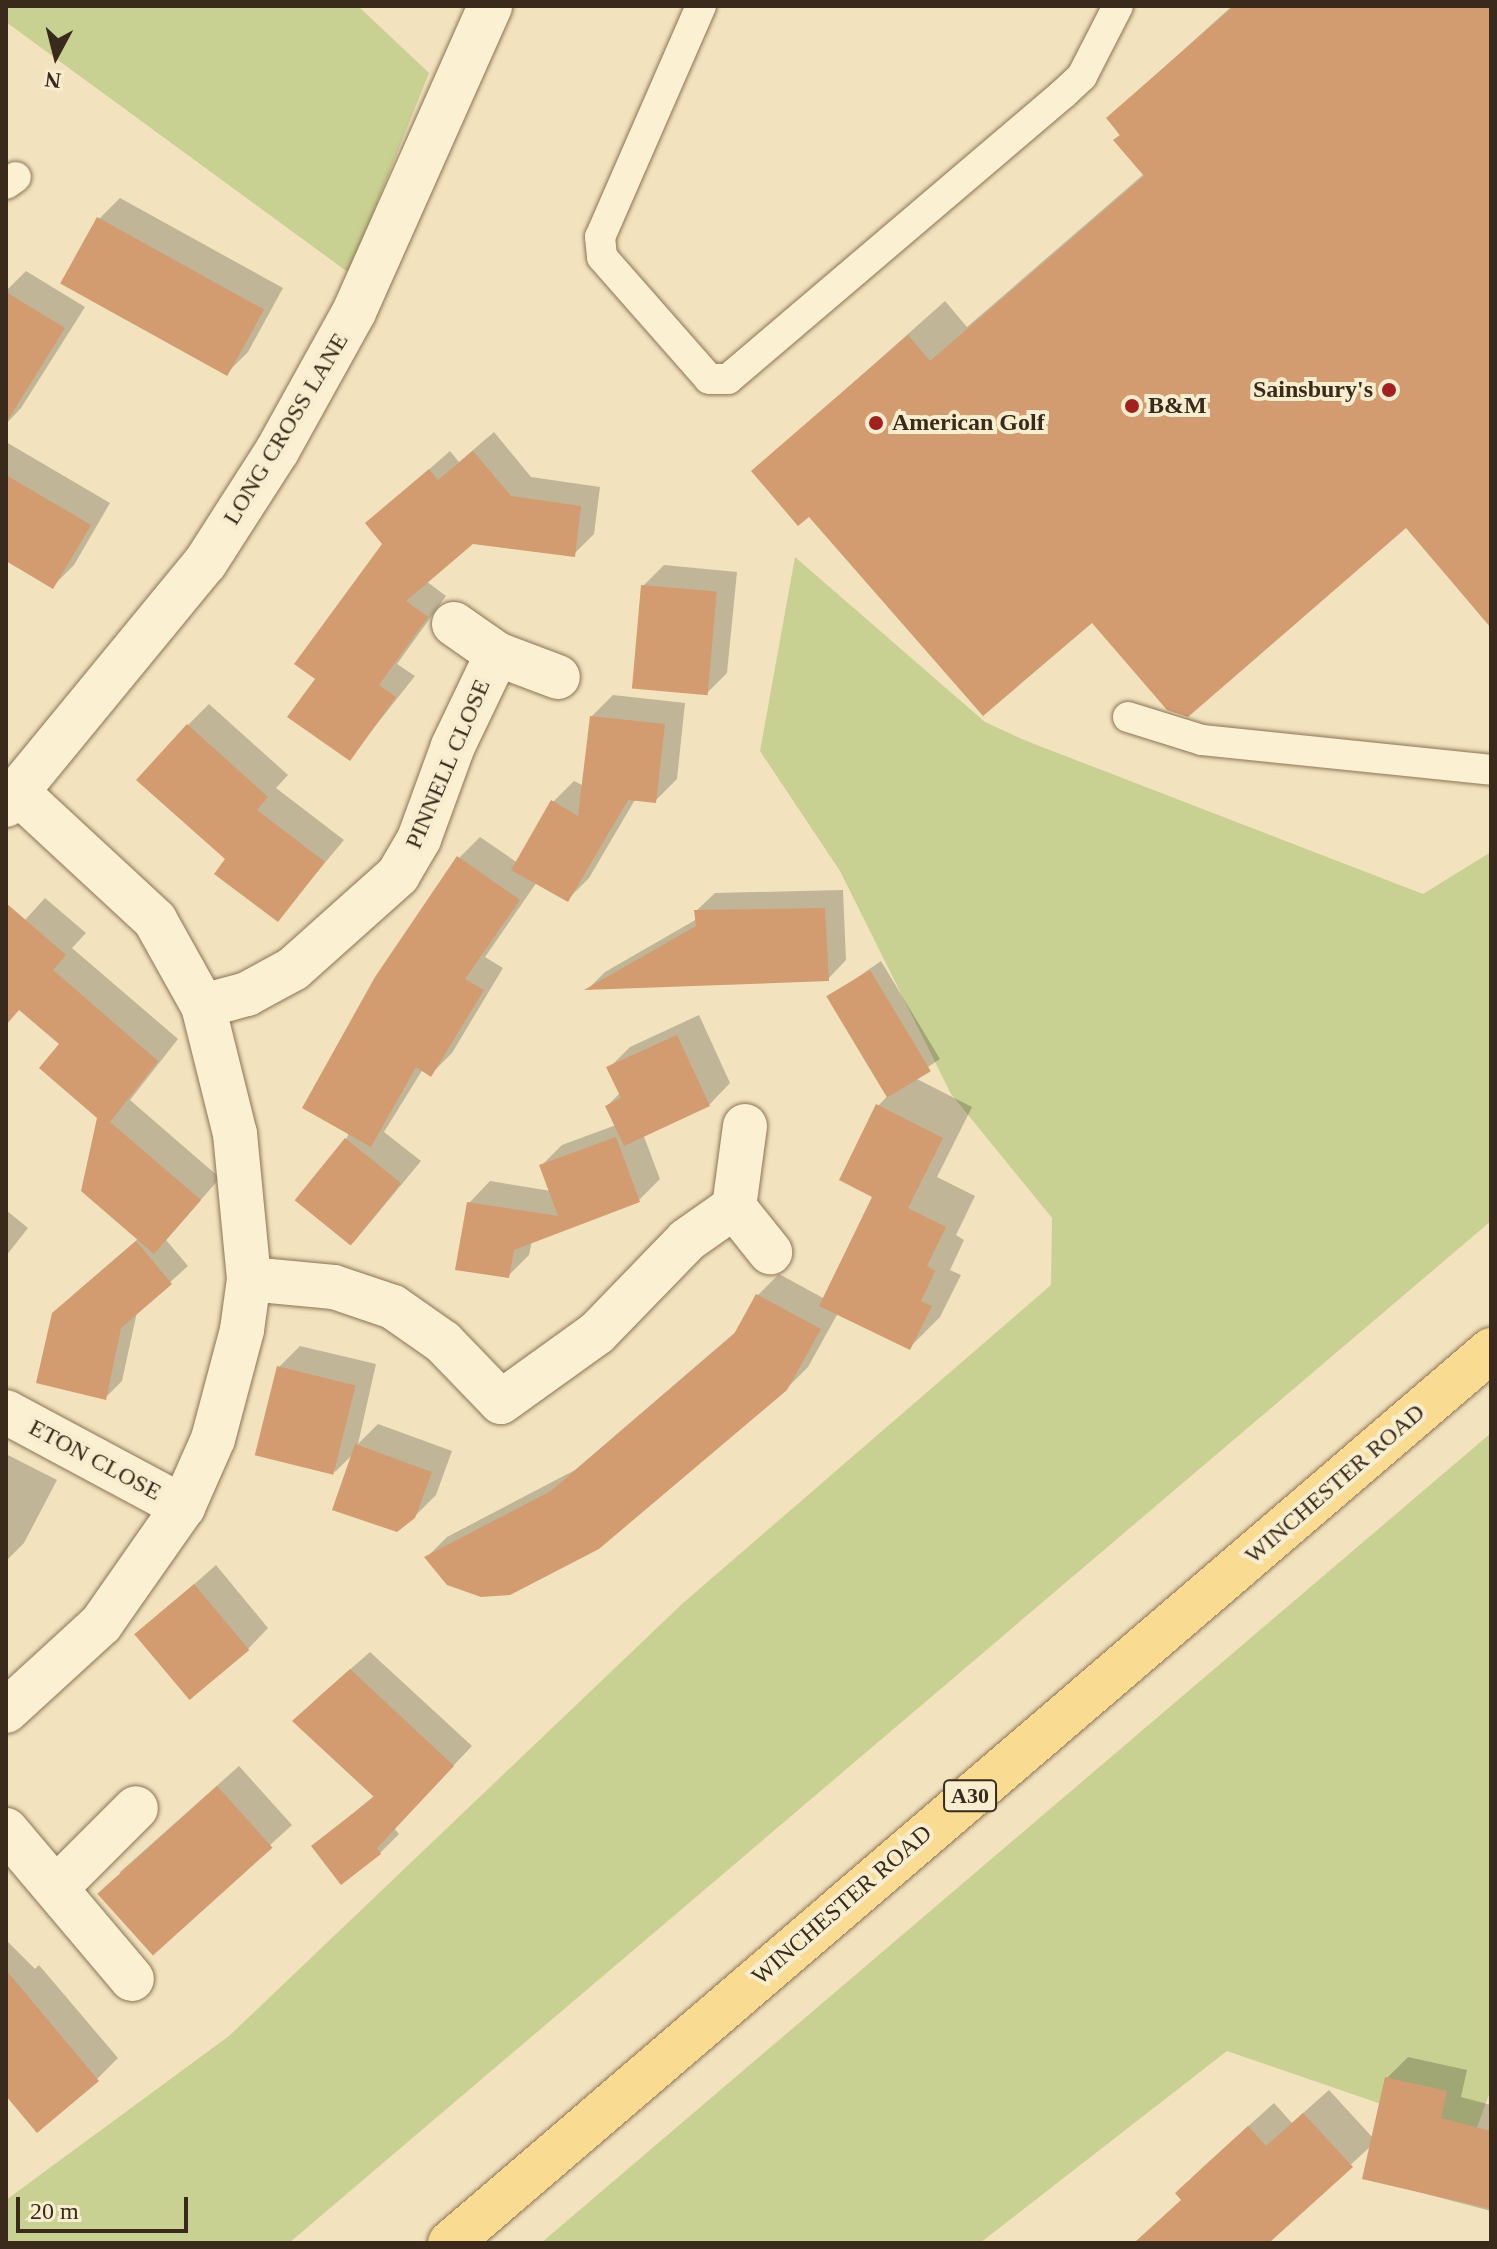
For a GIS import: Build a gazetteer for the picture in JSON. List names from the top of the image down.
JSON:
{
  "streets": {
    "main road": ["WINCHESTER ROAD", "A30"],
    "street": ["LONG CROSS LANE", "PINNELL CLOSE", "ETON CLOSE"]
  },
  "places": ["Sainsbury's", "B&M", "American Golf"],
  "scale_bar": "20 m",
  "north": "bottom"
}
